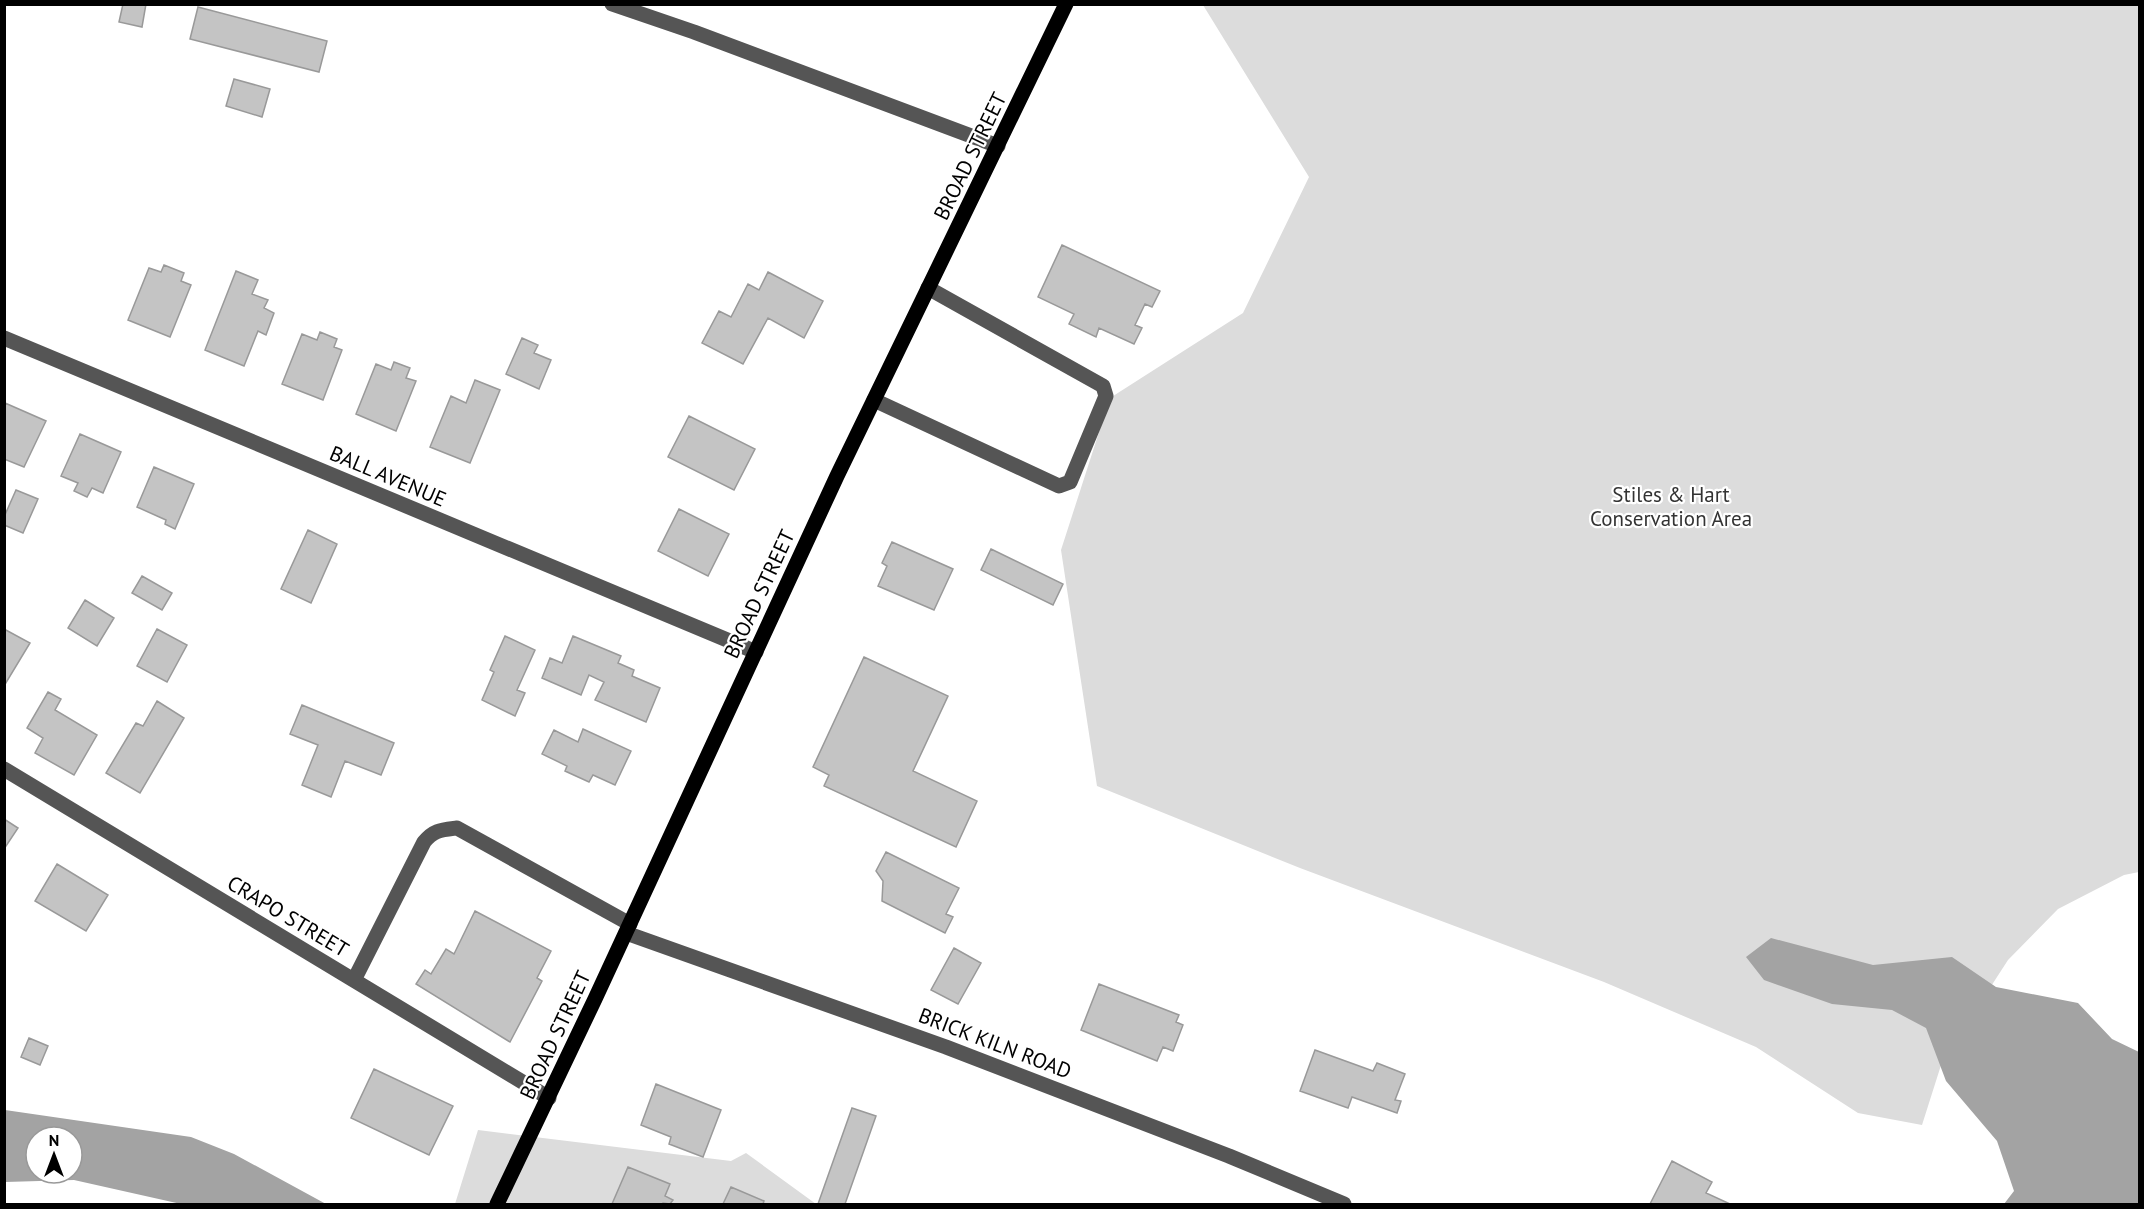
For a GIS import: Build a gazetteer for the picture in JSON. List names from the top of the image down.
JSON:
{
  "streets": {
    "main road": ["BROAD STREET"],
    "street": ["BALL AVENUE", "CRAPO STREET", "BRICK KILN ROAD"]
  },
  "crossings": [
    ["BROAD STREET", "BALL AVENUE"],
    ["BROAD STREET", "CRAPO STREET"],
    ["BROAD STREET", "BRICK KILN ROAD"],
    ["CRAPO STREET", "BRICK KILN ROAD"]
  ],
  "parks": ["Stiles & Hart Conservation Area"],
  "north": "top"
}
